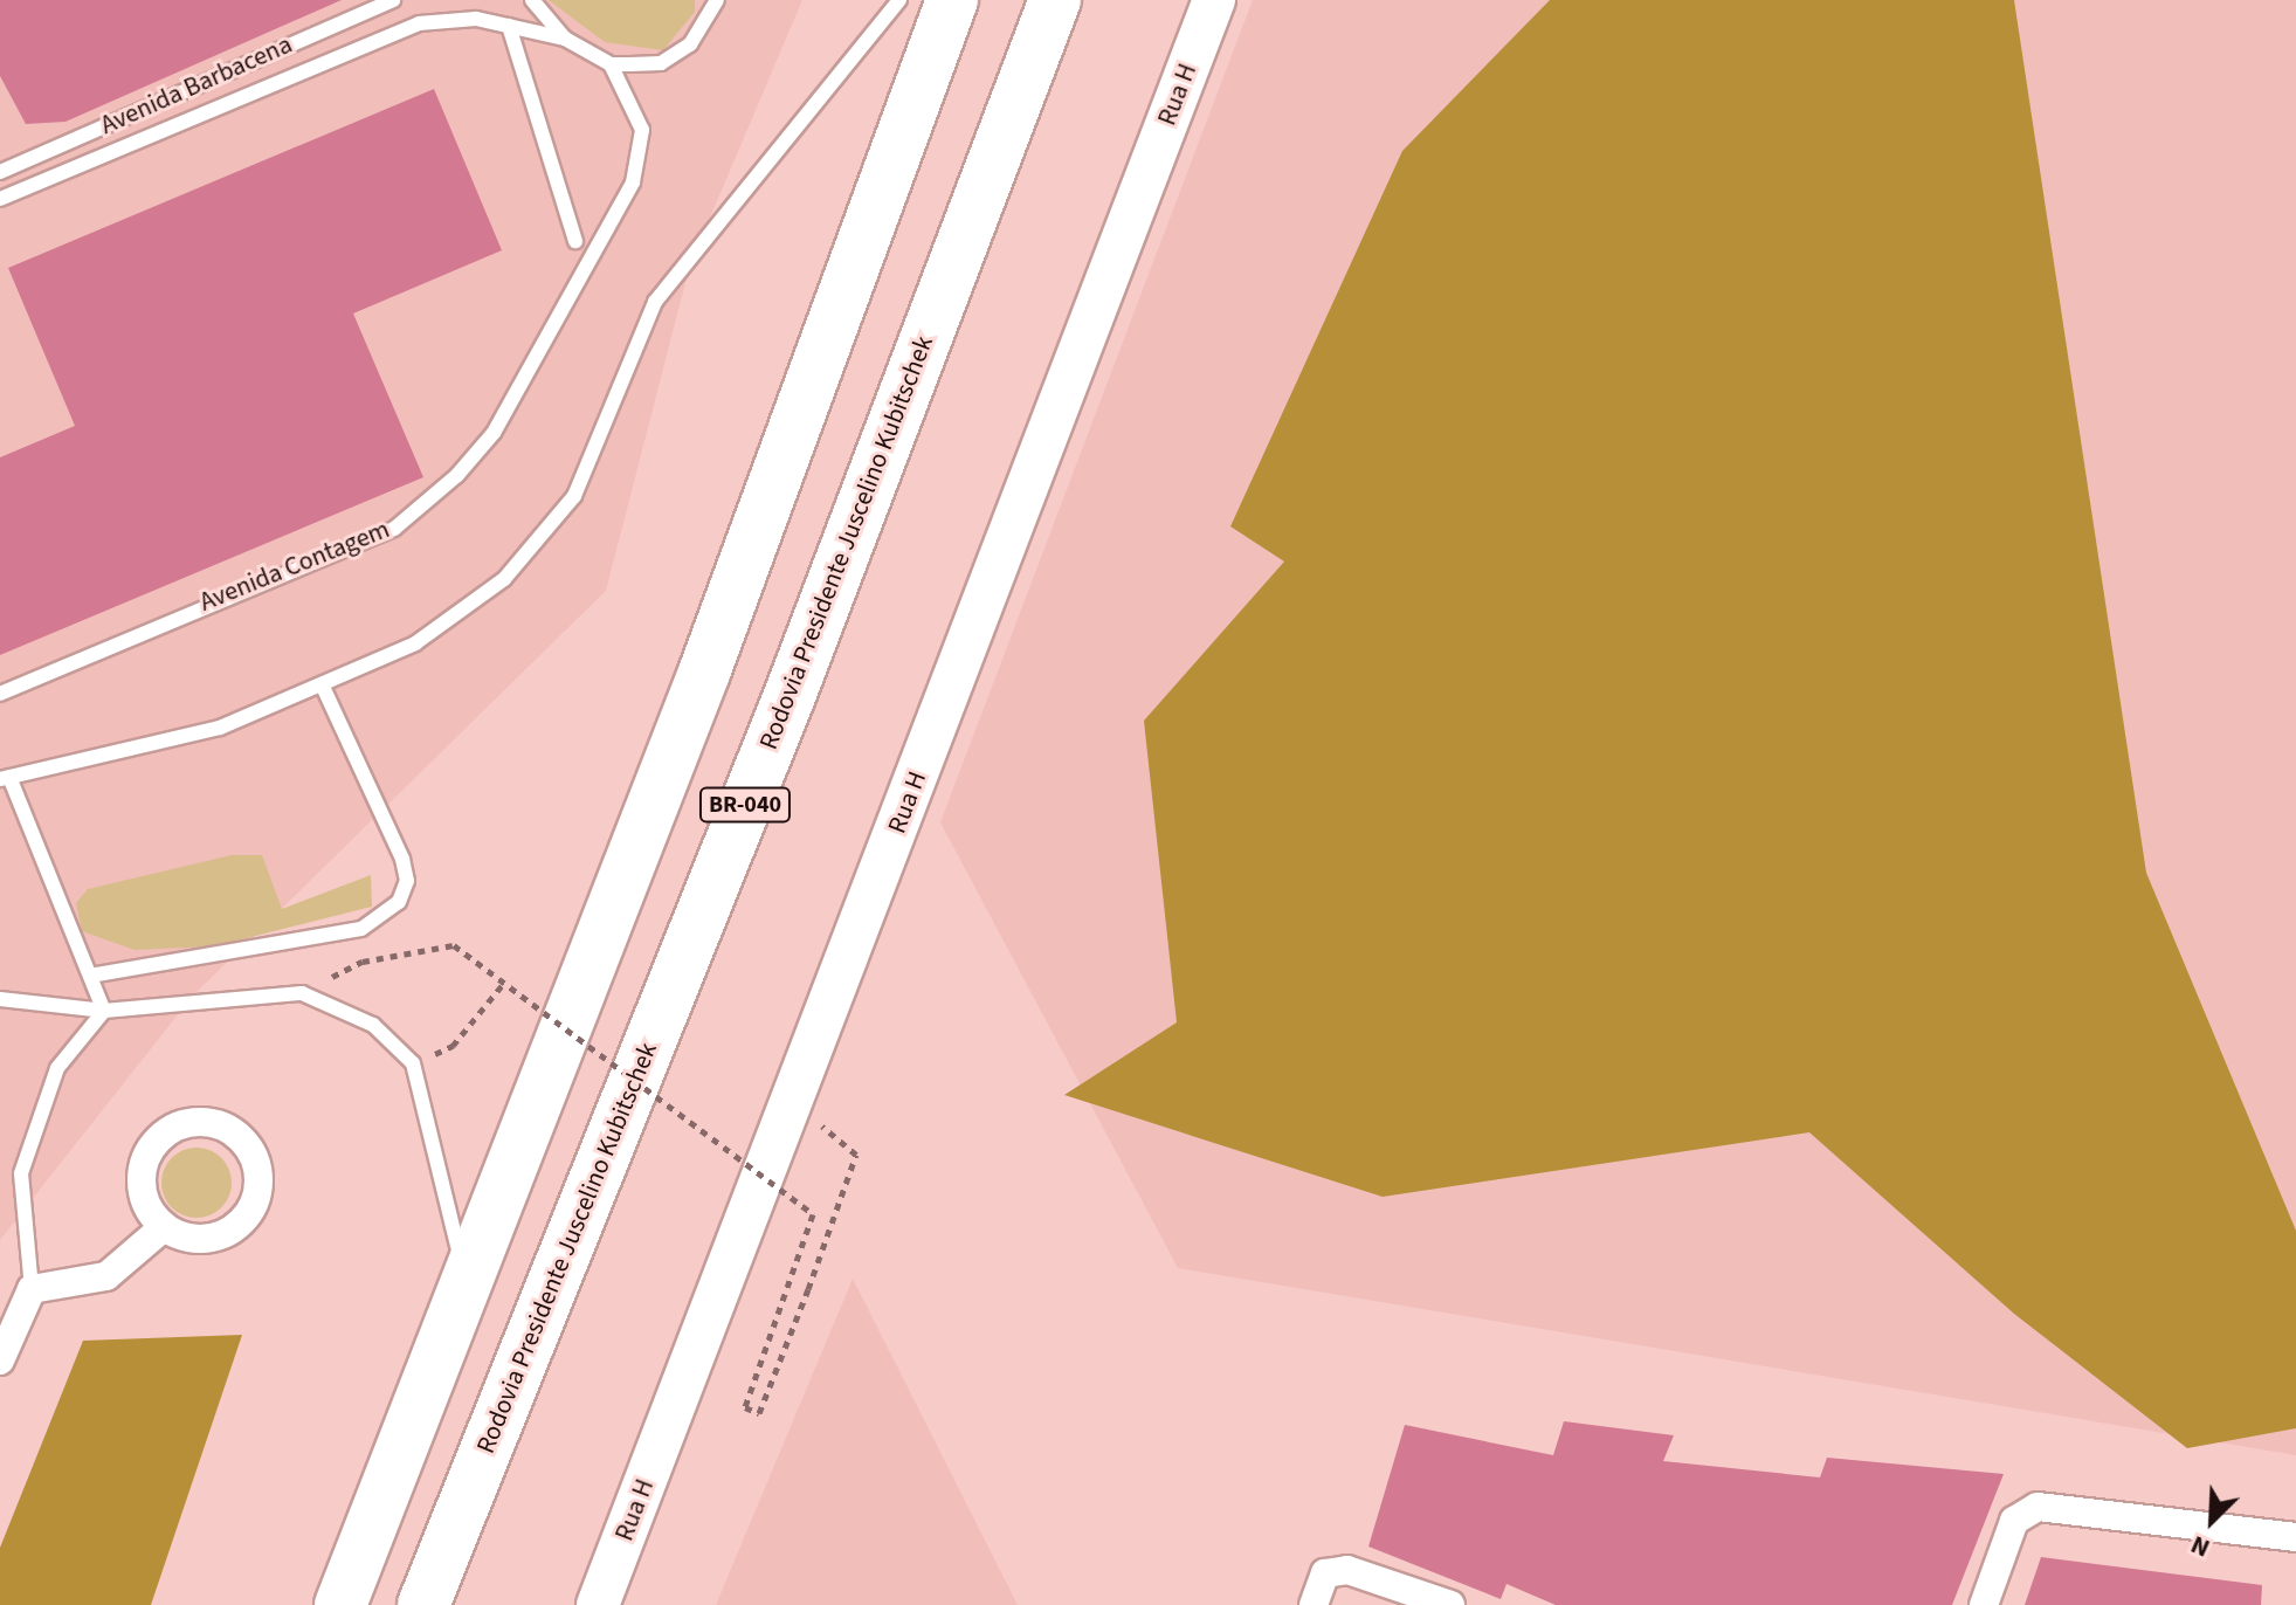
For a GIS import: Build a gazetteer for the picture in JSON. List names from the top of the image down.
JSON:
{
  "streets": {
    "highway": ["Rodovia Presidente Juscelino Kubitschek", "BR-040"],
    "main road": ["Rua H"],
    "lane": ["Avenida Barbacena", "Avenida Contagem"]
  },
  "north": "bottom left"
}
